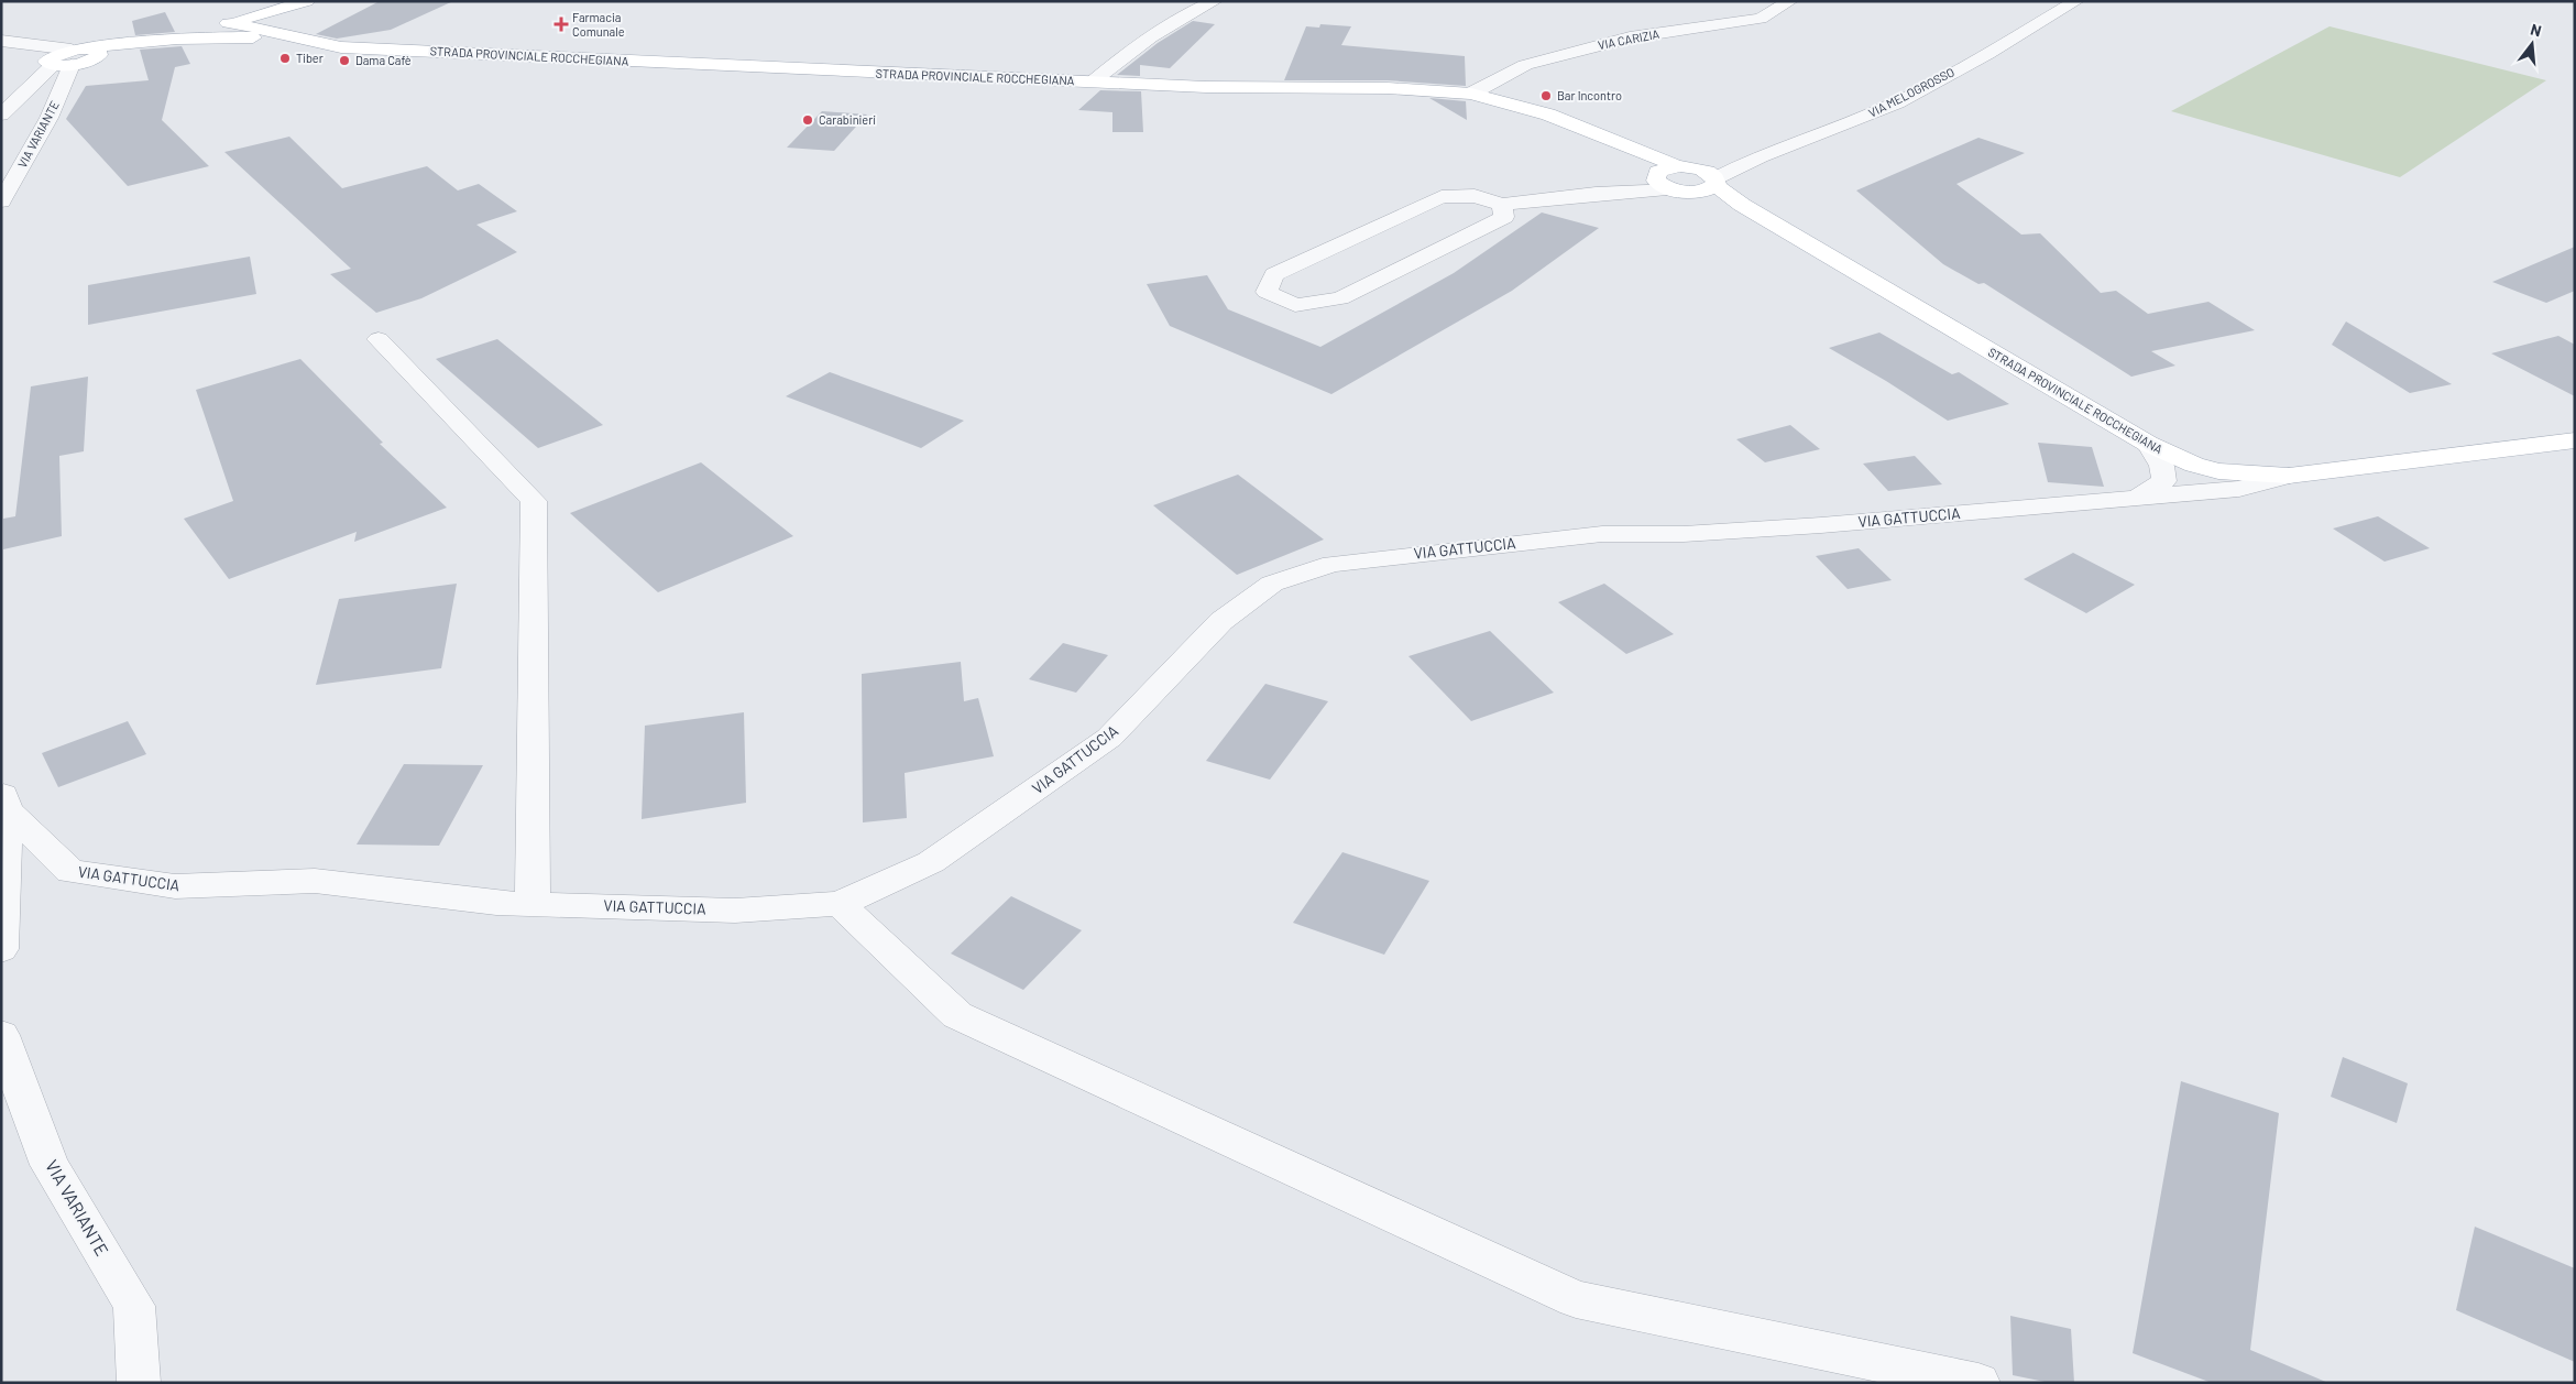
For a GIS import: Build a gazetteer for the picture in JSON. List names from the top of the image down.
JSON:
{
  "streets": {
    "main road": ["STRADA PROVINCIALE ROCCHEGIANA"],
    "street": [
      "VIA CARIZIA",
      "VIA MELOGROSSO",
      "VIA VARIANTE",
      "VIA GATTUCCIA"
    ]
  },
  "crossings": [
    ["VIA CARIZIA", "STRADA PROVINCIALE ROCCHEGIANA"],
    ["STRADA PROVINCIALE ROCCHEGIANA", "VIA MELOGROSSO"],
    ["STRADA PROVINCIALE ROCCHEGIANA", "VIA GATTUCCIA"]
  ],
  "places": {
    "health": ["Farmacia Comunale"],
    "other": [
      "Tiber",
      "Dama Cafè",
      "Bar Incontro",
      "Carabinieri"
    ]
  },
  "north": "top"
}
